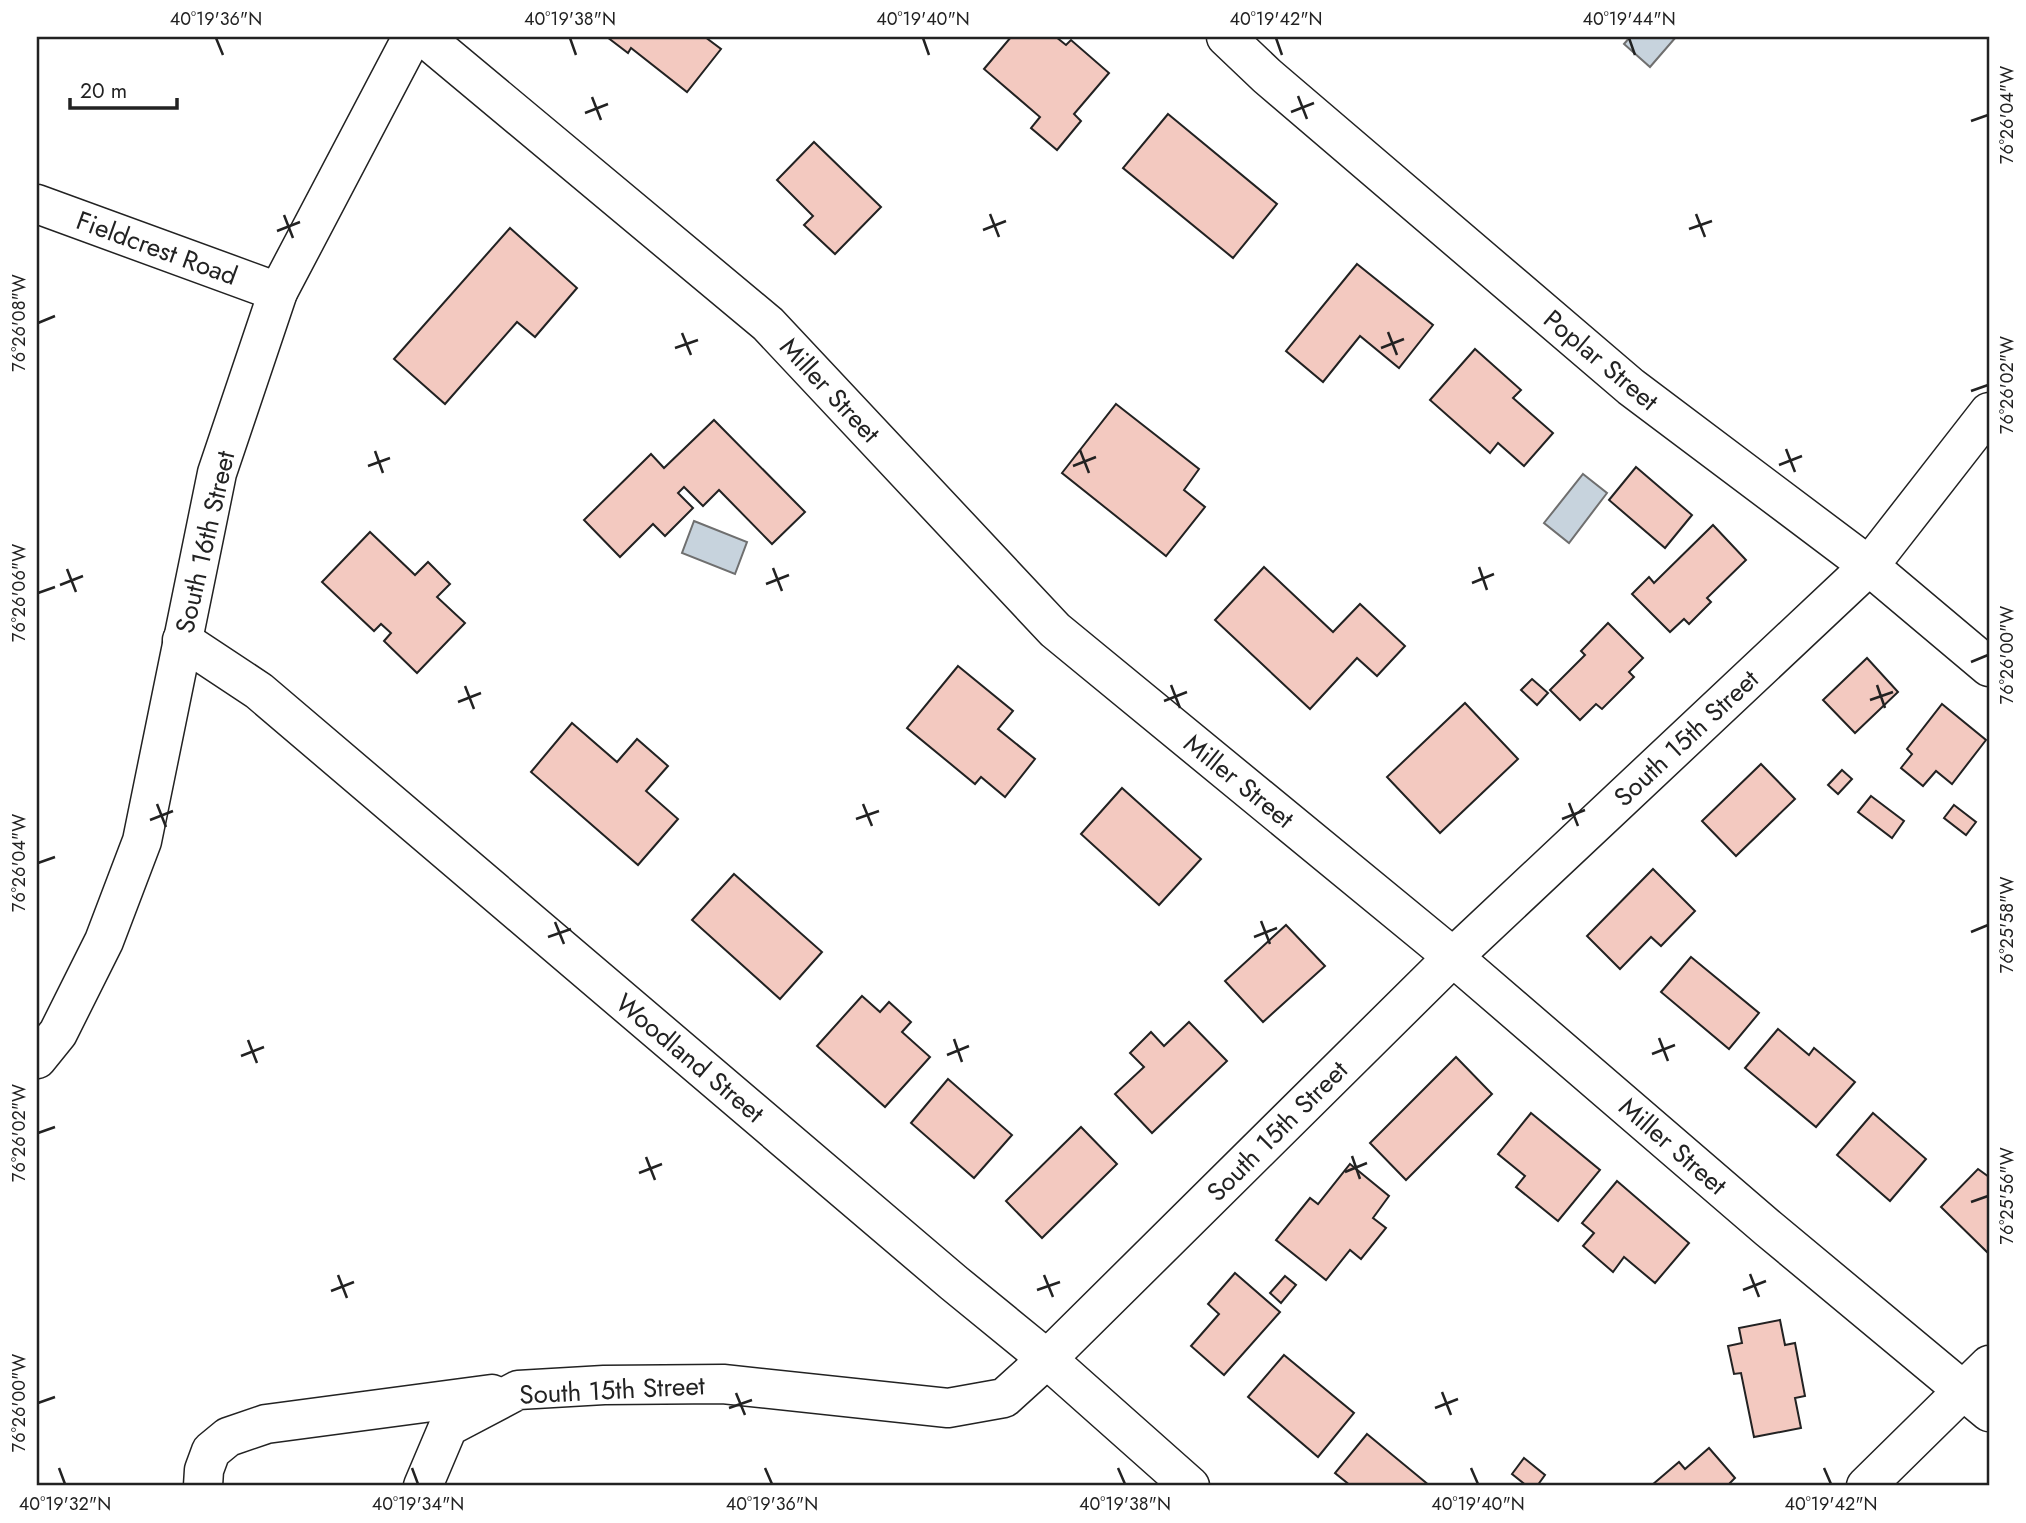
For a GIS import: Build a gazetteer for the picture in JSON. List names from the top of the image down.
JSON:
{
  "streets": {
    "street": [
      "Fieldcrest Road",
      "Poplar Street",
      "Miller Street",
      "South 16th Street",
      "South 15th Street",
      "Woodland Street"
    ]
  },
  "crossings": [
    ["Fieldcrest Road", "South 16th Street"],
    ["Poplar Street", "South 15th Street"],
    ["Miller Street", "South 15th Street"],
    ["South 16th Street", "Woodland Street"],
    ["South 15th Street", "Woodland Street"]
  ],
  "scale_bar": "20 m",
  "coordinates": [
    "40°19'36\"N",
    "40°19'38\"N",
    "40°19'40\"N",
    "40°19'42\"N",
    "40°19'44\"N",
    "76°26'04\"W",
    "76°26'08\"W",
    "76°26'02\"W",
    "76°26'06\"W",
    "76°26'00\"W",
    "76°25'58\"W",
    "76°25'56\"W",
    "40°19'32\"N",
    "40°19'34\"N"
  ]
}
